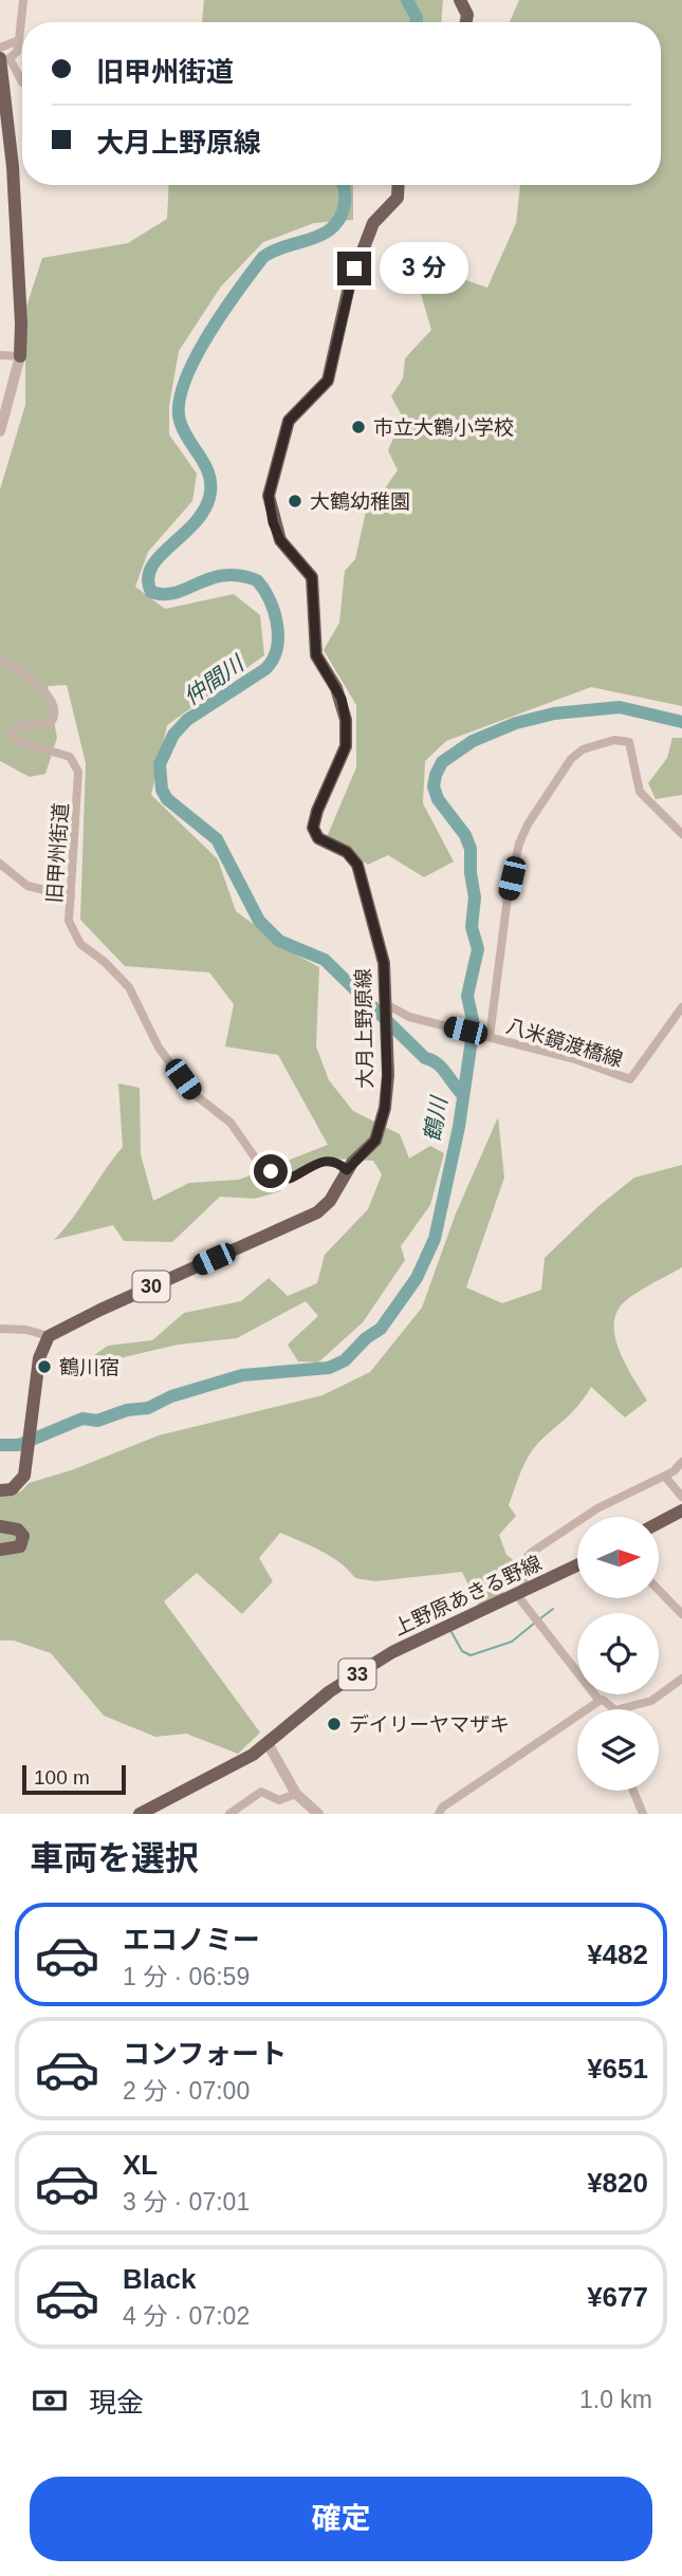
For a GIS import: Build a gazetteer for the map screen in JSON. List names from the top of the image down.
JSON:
{
  "streets": {
    "main road": [
      "大月上野原線",
      "30",
      "上野原あきる野線",
      "33"
    ],
    "street": ["旧甲州街道", "八米鏡渡橋線"]
  },
  "crossings": [
    ["旧甲州街道", "大月上野原線"]
  ],
  "water": ["仲間川", "鶴川"],
  "places": [
    "市立大鶴小学校",
    "大鶴幼稚園",
    "鶴川宿",
    "デイリーヤマザキ"
  ],
  "scale_bar": "100 m",
  "north": "right",
  "page": {
    "banner": ["旧甲州街道", "大月上野原線"],
    "bubble": "3 分",
    "scale": "100 m",
    "heading": "車両を選択",
    "list": [
      {
        "name": "エコノミー",
        "note": "1 分 · 06:59",
        "value": "¥482"
      },
      {
        "name": "コンフォート",
        "note": "2 分 · 07:00",
        "value": "¥651"
      },
      {
        "name": "XL",
        "note": "3 分 · 07:01",
        "value": "¥820"
      },
      {
        "name": "Black",
        "note": "4 分 · 07:02",
        "value": "¥677"
      }
    ],
    "pay": ["現金", "1.0 km"],
    "buttons": "確定"
  }
}
